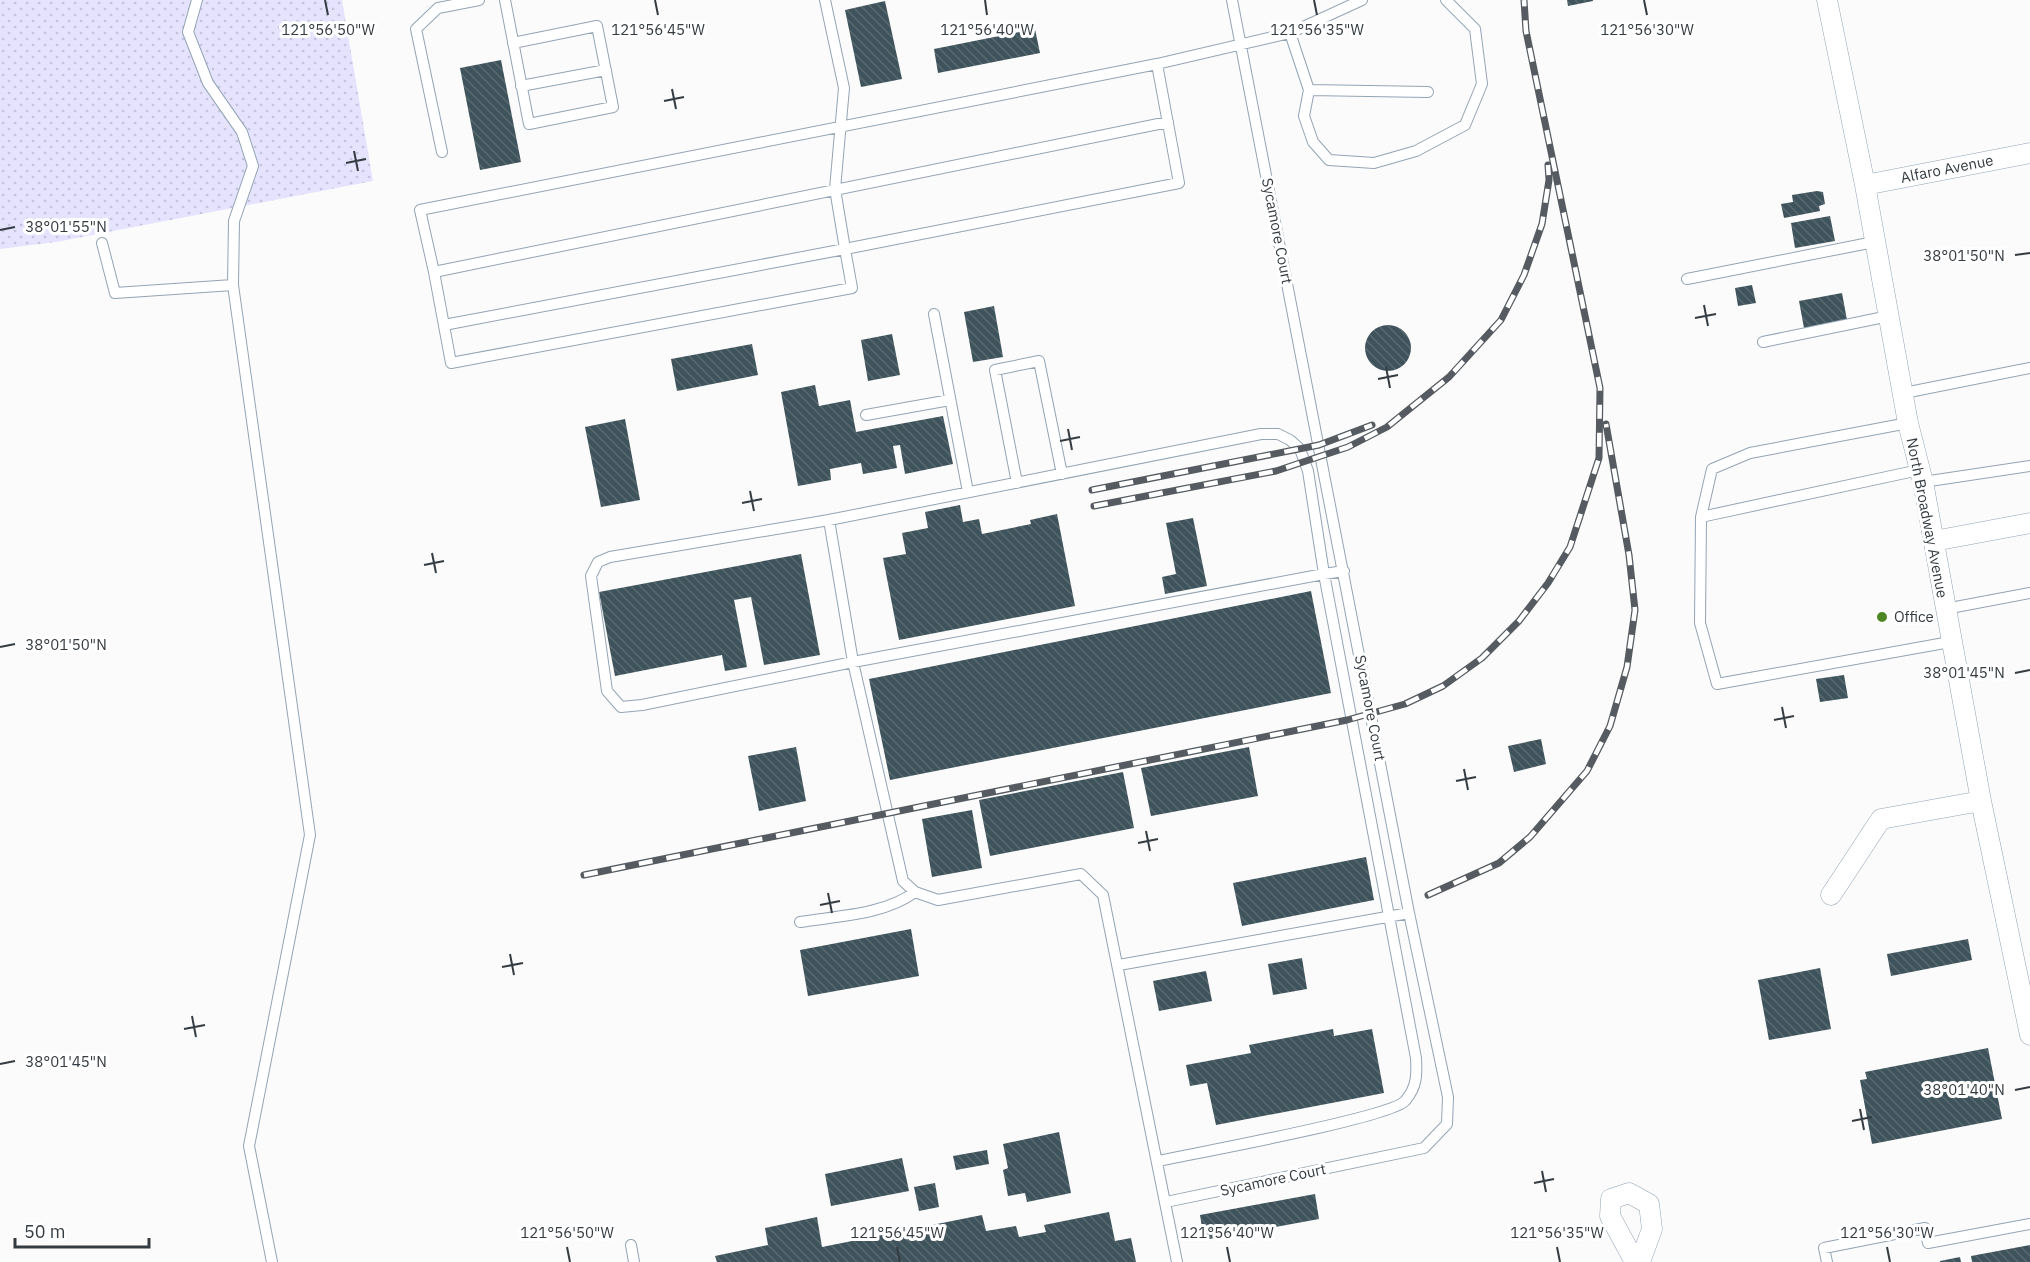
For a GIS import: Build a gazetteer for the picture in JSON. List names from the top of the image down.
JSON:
{
  "streets": {
    "street": ["Alfaro Avenue", "North Broadway Avenue"],
    "lane": ["Sycamore Court"]
  },
  "crossings": [
    ["Alfaro Avenue", "North Broadway Avenue"]
  ],
  "places": ["Office"],
  "scale_bar": "50 m",
  "coordinates": [
    "121°56'50\"W",
    "121°56'45\"W",
    "121°56'40\"W",
    "121°56'35\"W",
    "121°56'30\"W",
    "38°01'55\"N",
    "38°01'50\"N",
    "38°01'45\"N",
    "38°01'40\"N"
  ]
}
